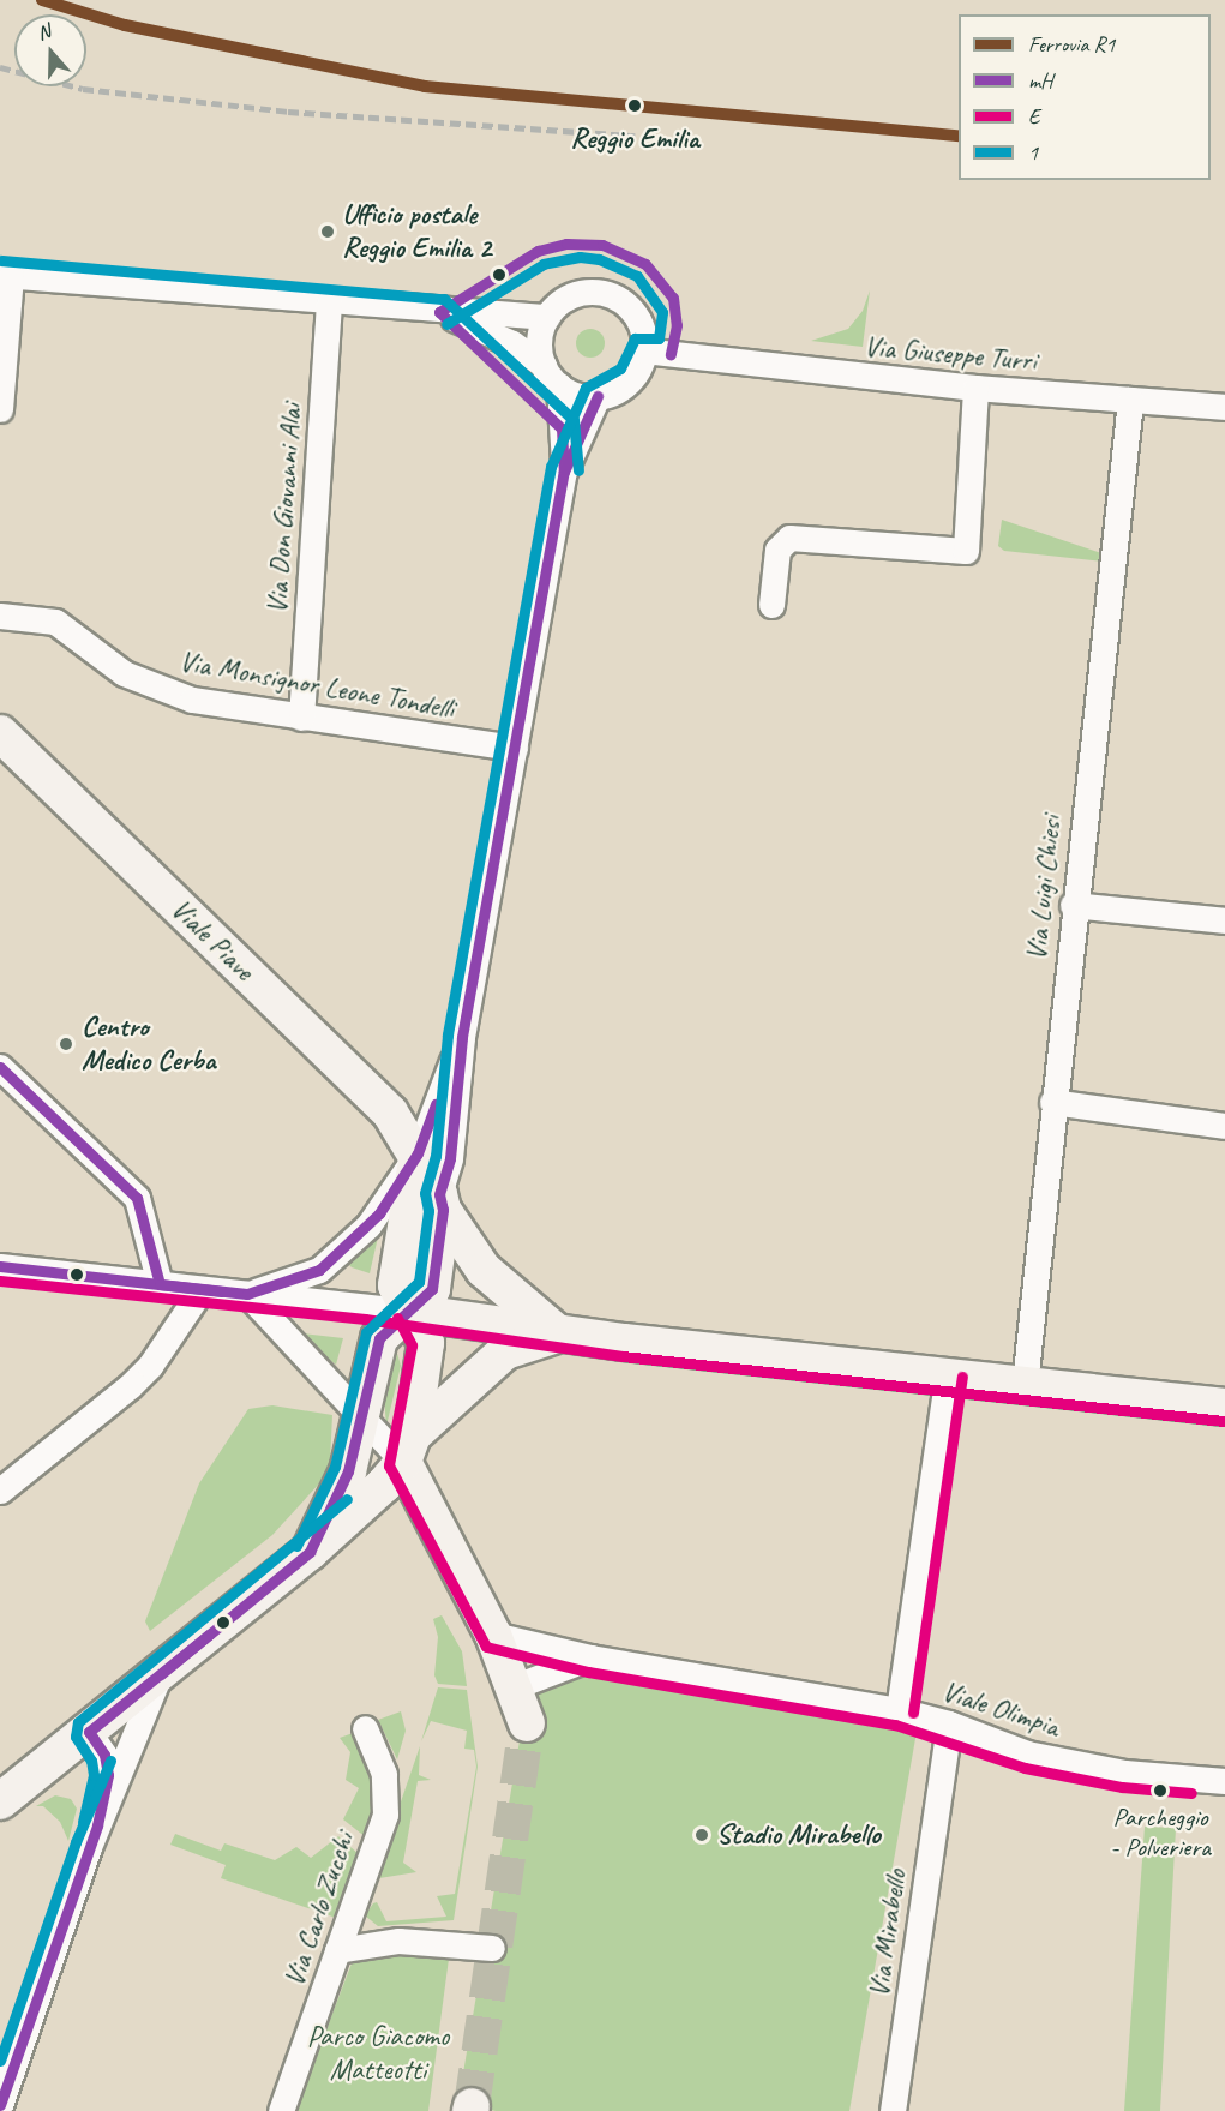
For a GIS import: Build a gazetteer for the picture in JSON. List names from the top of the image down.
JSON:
{
  "streets": {
    "main road": ["Viale Piave"],
    "street": [
      "Via Giuseppe Turri",
      "Via Don Giovanni Alai",
      "Via Monsignor Leone Tondelli",
      "Via Luigi Chiesi",
      "Viale Olimpia",
      "Via Carlo Zucchi",
      "Via Mirabello"
    ]
  },
  "crossings": [
    ["Via Giuseppe Turri", "Via Luigi Chiesi"],
    ["Via Don Giovanni Alai", "Via Monsignor Leone Tondelli"],
    ["Viale Olimpia", "Via Mirabello"]
  ],
  "parks": ["Parco Giacomo Matteotti"],
  "places": [
    "Reggio Emilia",
    "Ufficio postale Reggio Emilia 2",
    "Centro Medico Cerba",
    "Parcheggio - Polveriera",
    "Stadio Mirabello"
  ],
  "lines": [
    "rail line R1",
    "transit line mH",
    "transit line 1",
    "transit line E"
  ],
  "legend": [
    "Ferrovia R1",
    "mH",
    "E",
    "1"
  ],
  "north": "top"
}
